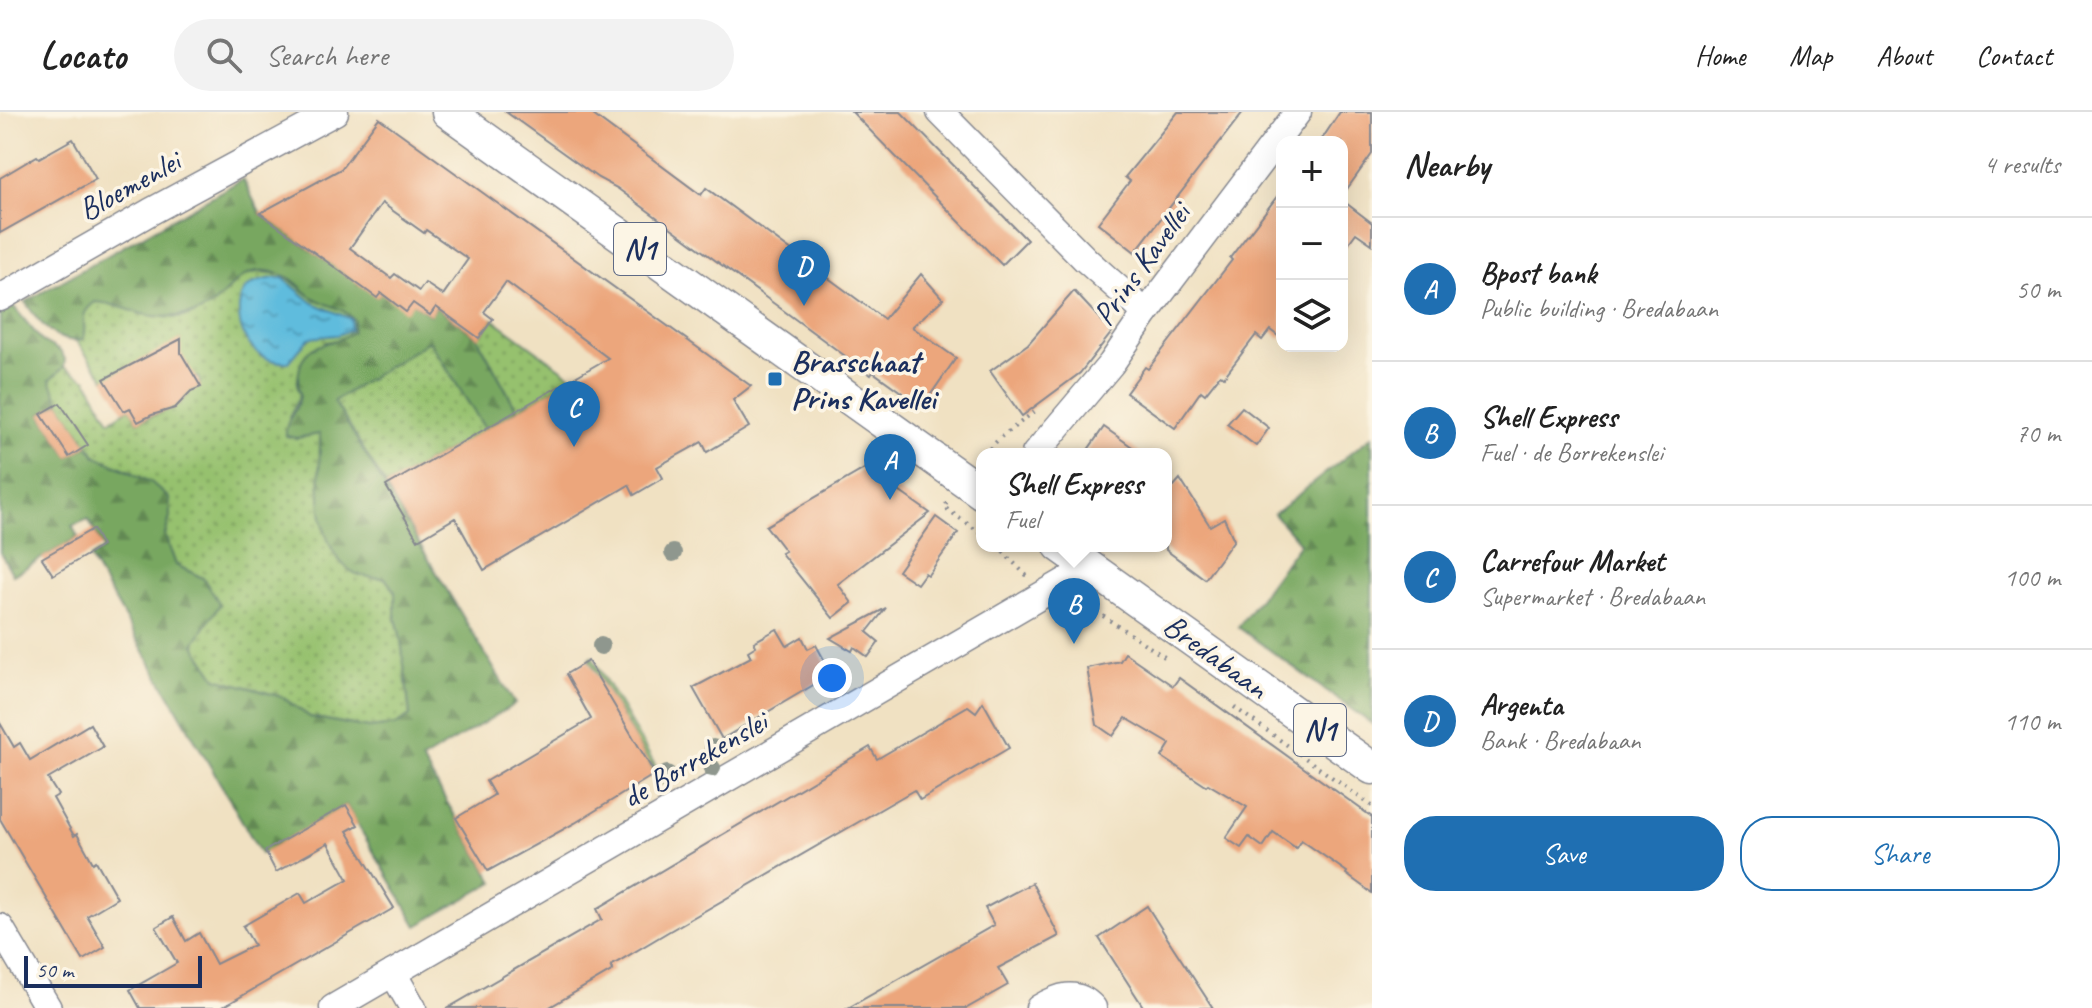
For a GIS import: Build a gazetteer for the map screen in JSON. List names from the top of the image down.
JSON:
{
  "streets": {
    "main road": ["N1", "Bredabaan"],
    "street": ["Bloemenlei", "Prins Kavellei", "de Borrekenslei"]
  },
  "crossings": [
    ["Bredabaan", "de Borrekenslei"]
  ],
  "places": {
    "transit": ["Brasschaat Prins Kavellei"]
  },
  "scale_bar": "50 m",
  "page": {
    "header": "Locato",
    "search": "Search here",
    "nav": [
      "Home",
      "Map",
      "About",
      "Contact"
    ],
    "heading": ["Nearby", "4 results"],
    "map_buttons": ["+", "−"],
    "list": [
      {
        "mark": "A",
        "name": "Bpost bank",
        "note": "Public building · Bredabaan",
        "value": "50 m"
      },
      {
        "mark": "B",
        "name": "Shell Express",
        "note": "Fuel · de Borrekenslei",
        "value": "70 m"
      },
      {
        "mark": "C",
        "name": "Carrefour Market",
        "note": "Supermarket · Bredabaan",
        "value": "100 m"
      },
      {
        "mark": "D",
        "name": "Argenta",
        "note": "Bank · Bredabaan",
        "value": "110 m"
      }
    ],
    "pins": [
      "D",
      "C",
      "A",
      "B"
    ],
    "popup": ["Shell Express", "Fuel"],
    "buttons": ["Save", "Share"],
    "scale": "50 m"
  }
}
